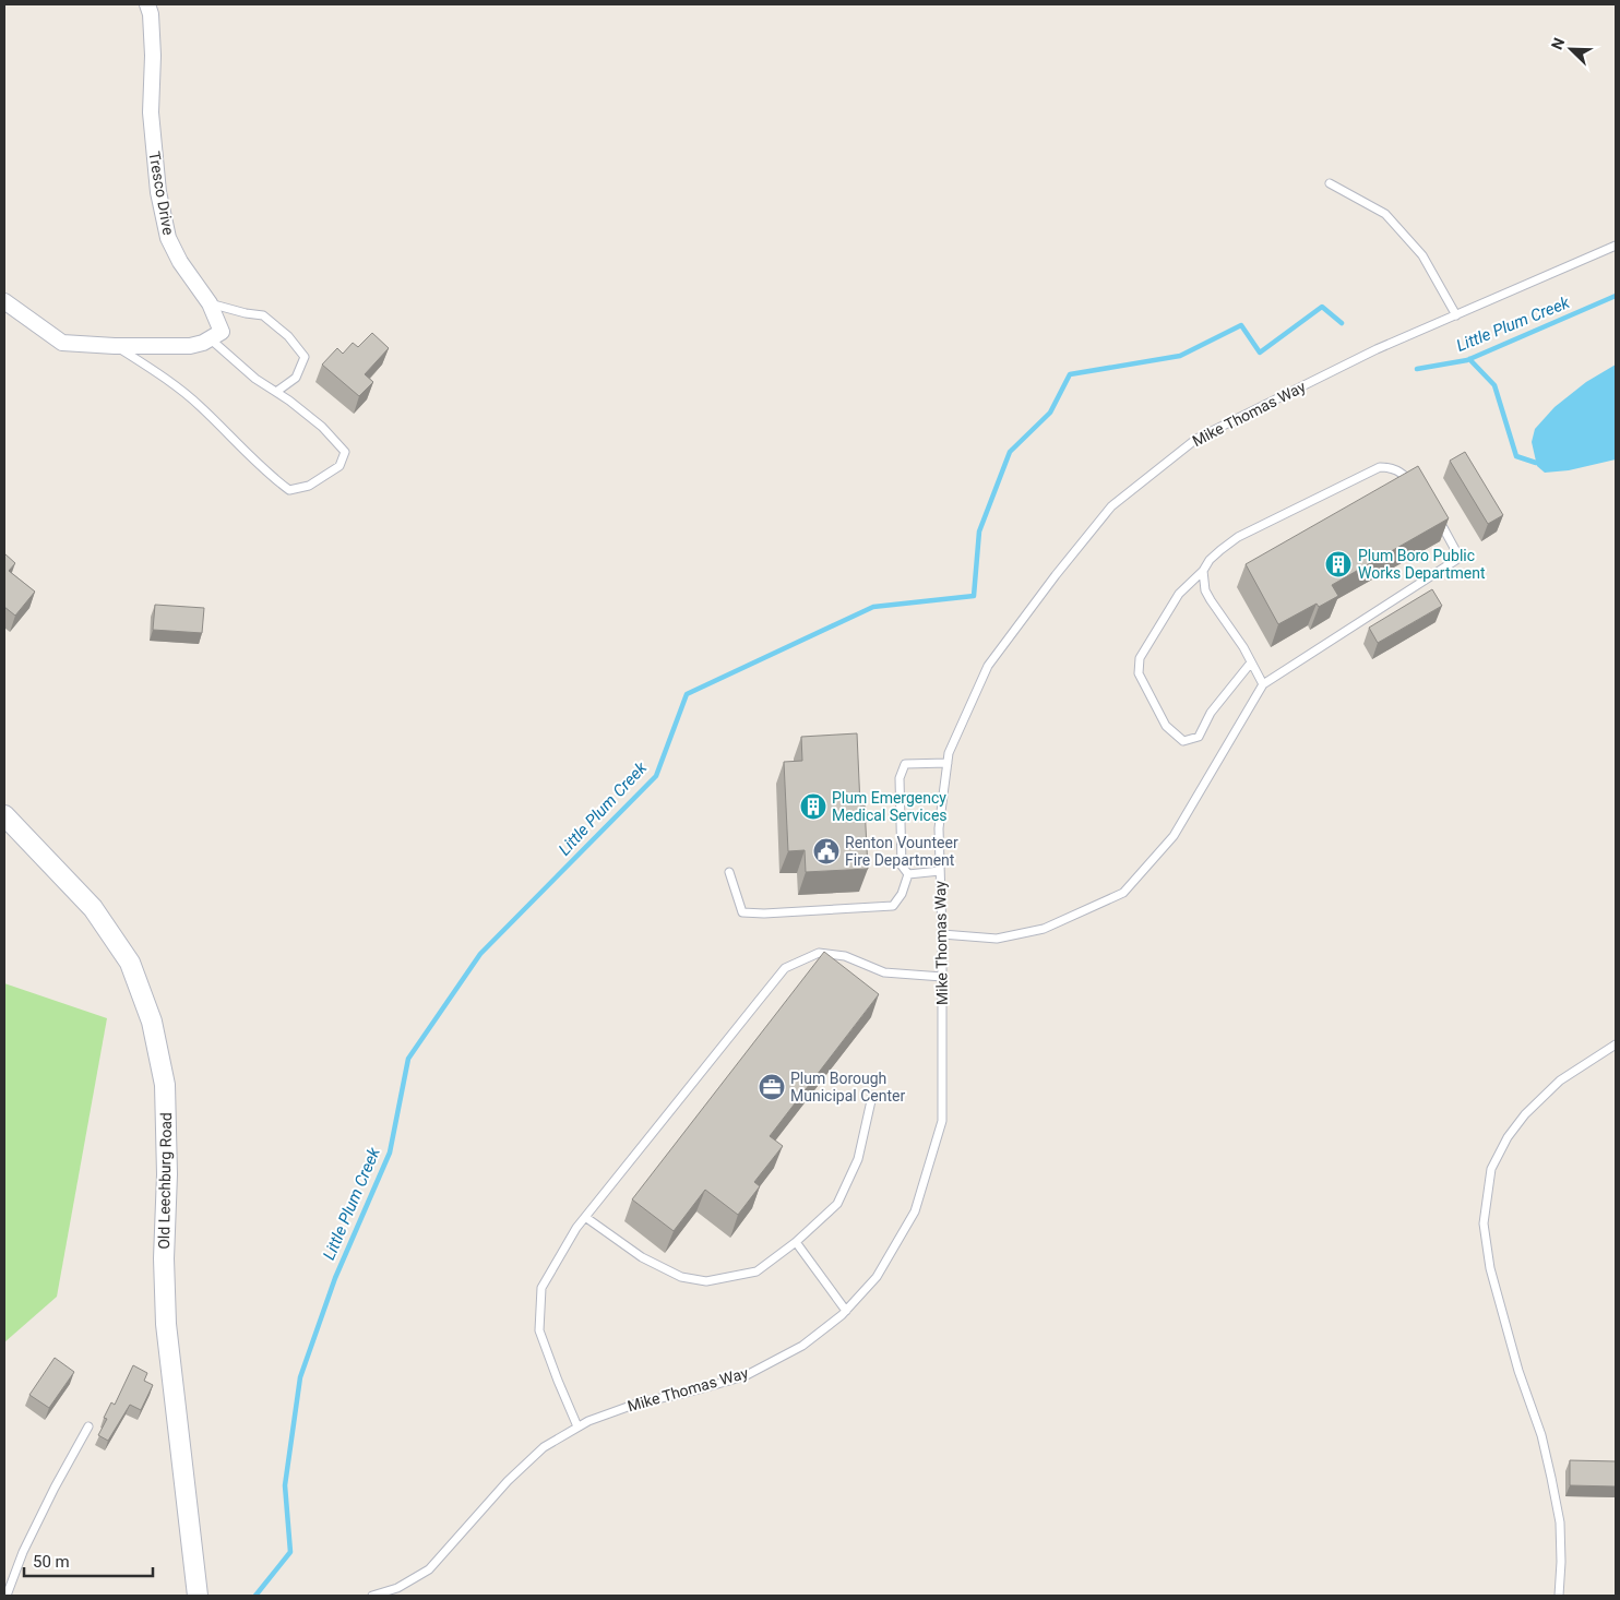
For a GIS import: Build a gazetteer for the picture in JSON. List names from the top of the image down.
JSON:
{
  "streets": {
    "street": ["Tresco Drive", "Old Leechburg Road"],
    "lane": ["Mike Thomas Way"]
  },
  "water": ["Little Plum Creek"],
  "places": {
    "building": ["Plum Boro Public Works Department", "Plum Emergency Medical Services"],
    "public building": ["Renton Vounteer Fire Department"],
    "office": ["Plum Borough Municipal Center"]
  },
  "scale_bar": "50 m",
  "north": "top left"
}
